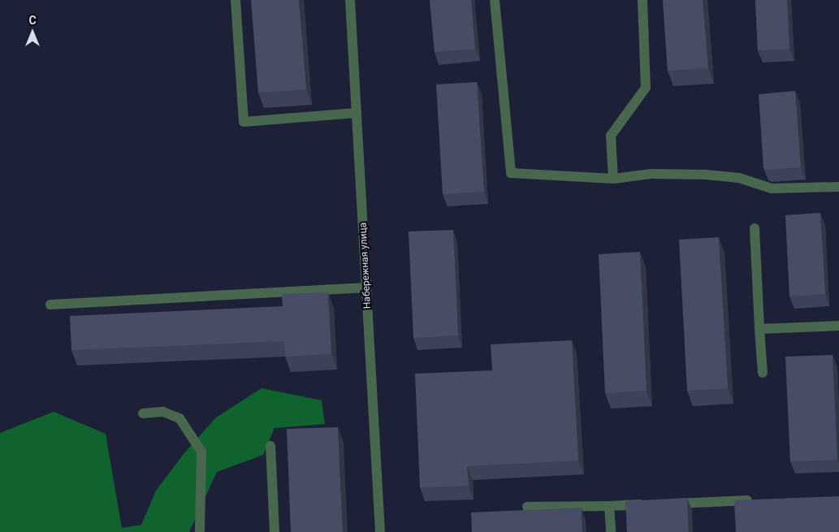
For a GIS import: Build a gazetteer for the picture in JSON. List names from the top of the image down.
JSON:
{
  "streets": {
    "street": ["Набережная улица"]
  },
  "north": "top"
}
